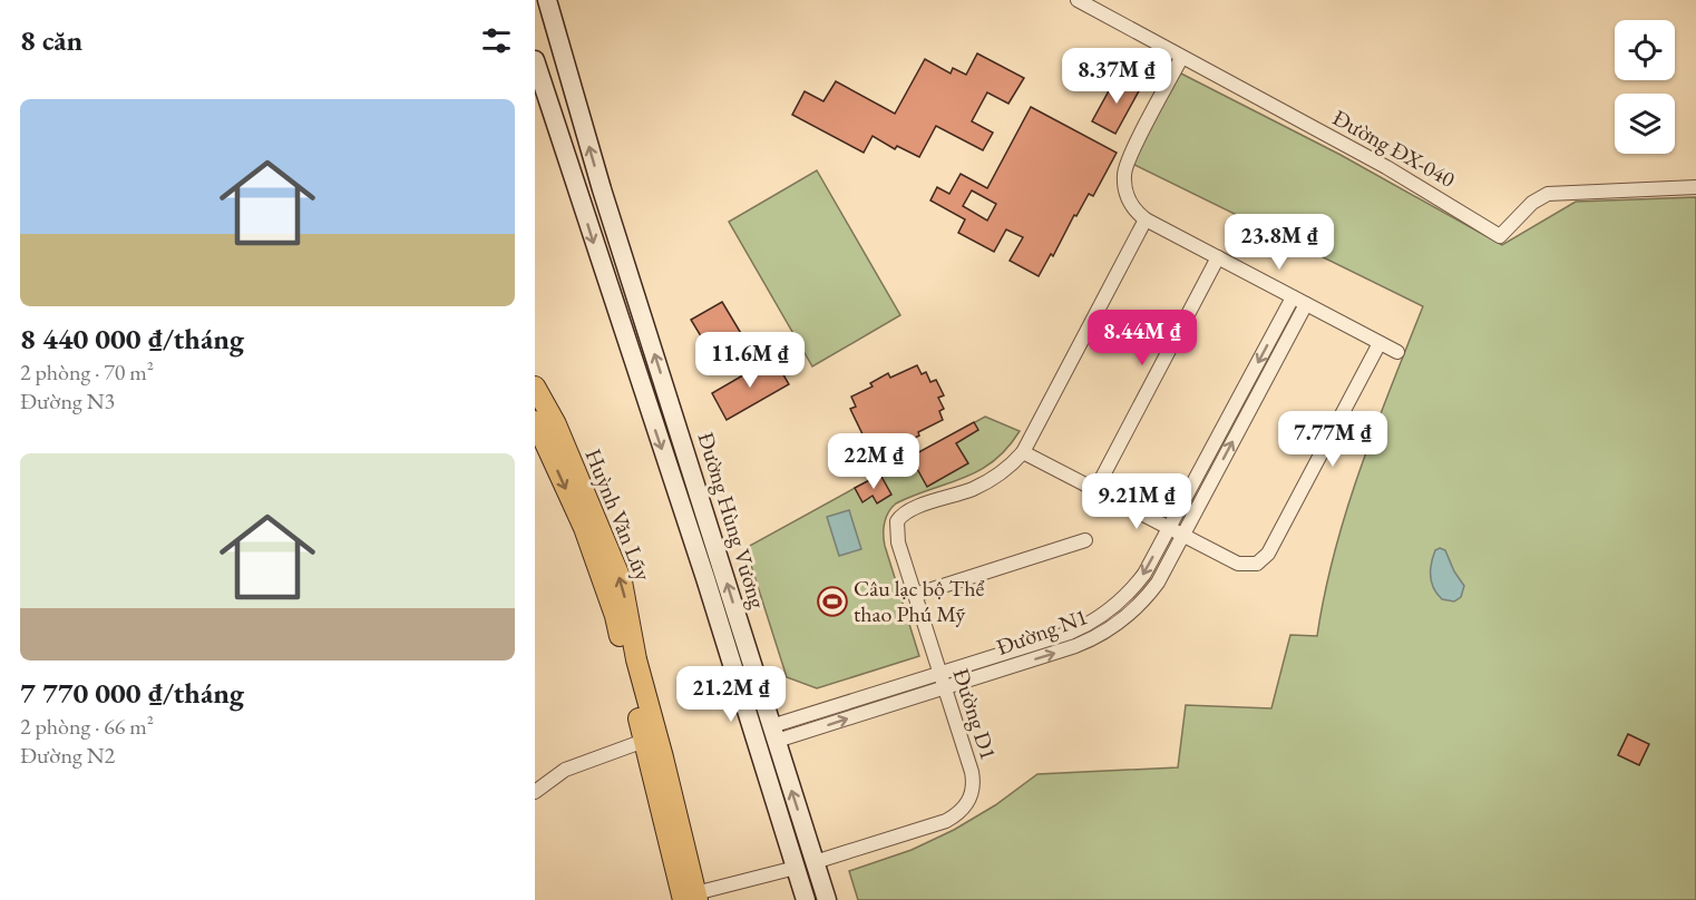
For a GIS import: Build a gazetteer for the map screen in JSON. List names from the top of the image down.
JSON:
{
  "streets": {
    "main road": ["Huỳnh Văn Lũy", "Đường Hùng Vương"],
    "street": ["Đường ĐX-040", "Đường N1", "Đường D1"]
  },
  "crossings": [
    ["Đường Hùng Vương", "Đường N1"],
    ["Đường Hùng Vương", "Đường D1"],
    ["Đường N1", "Đường D1"]
  ],
  "places": {
    "sports": ["Câu lạc bộ Thể thao Phú Mỹ"]
  },
  "page": {
    "heading": "8 căn",
    "price": [
      "8.37M ₫",
      "23.8M ₫",
      "8.44M ₫",
      "11.6M ₫",
      "7.77M ₫",
      "22M ₫",
      "9.21M ₫",
      "21.2M ₫"
    ],
    "list": [
      {
        "name": "8 440 000 ₫/tháng",
        "note": "2 phòng · 70 m² · Đường N3"
      },
      {
        "name": "7 770 000 ₫/tháng",
        "note": "2 phòng · 66 m² · Đường N2"
      }
    ]
  }
}
